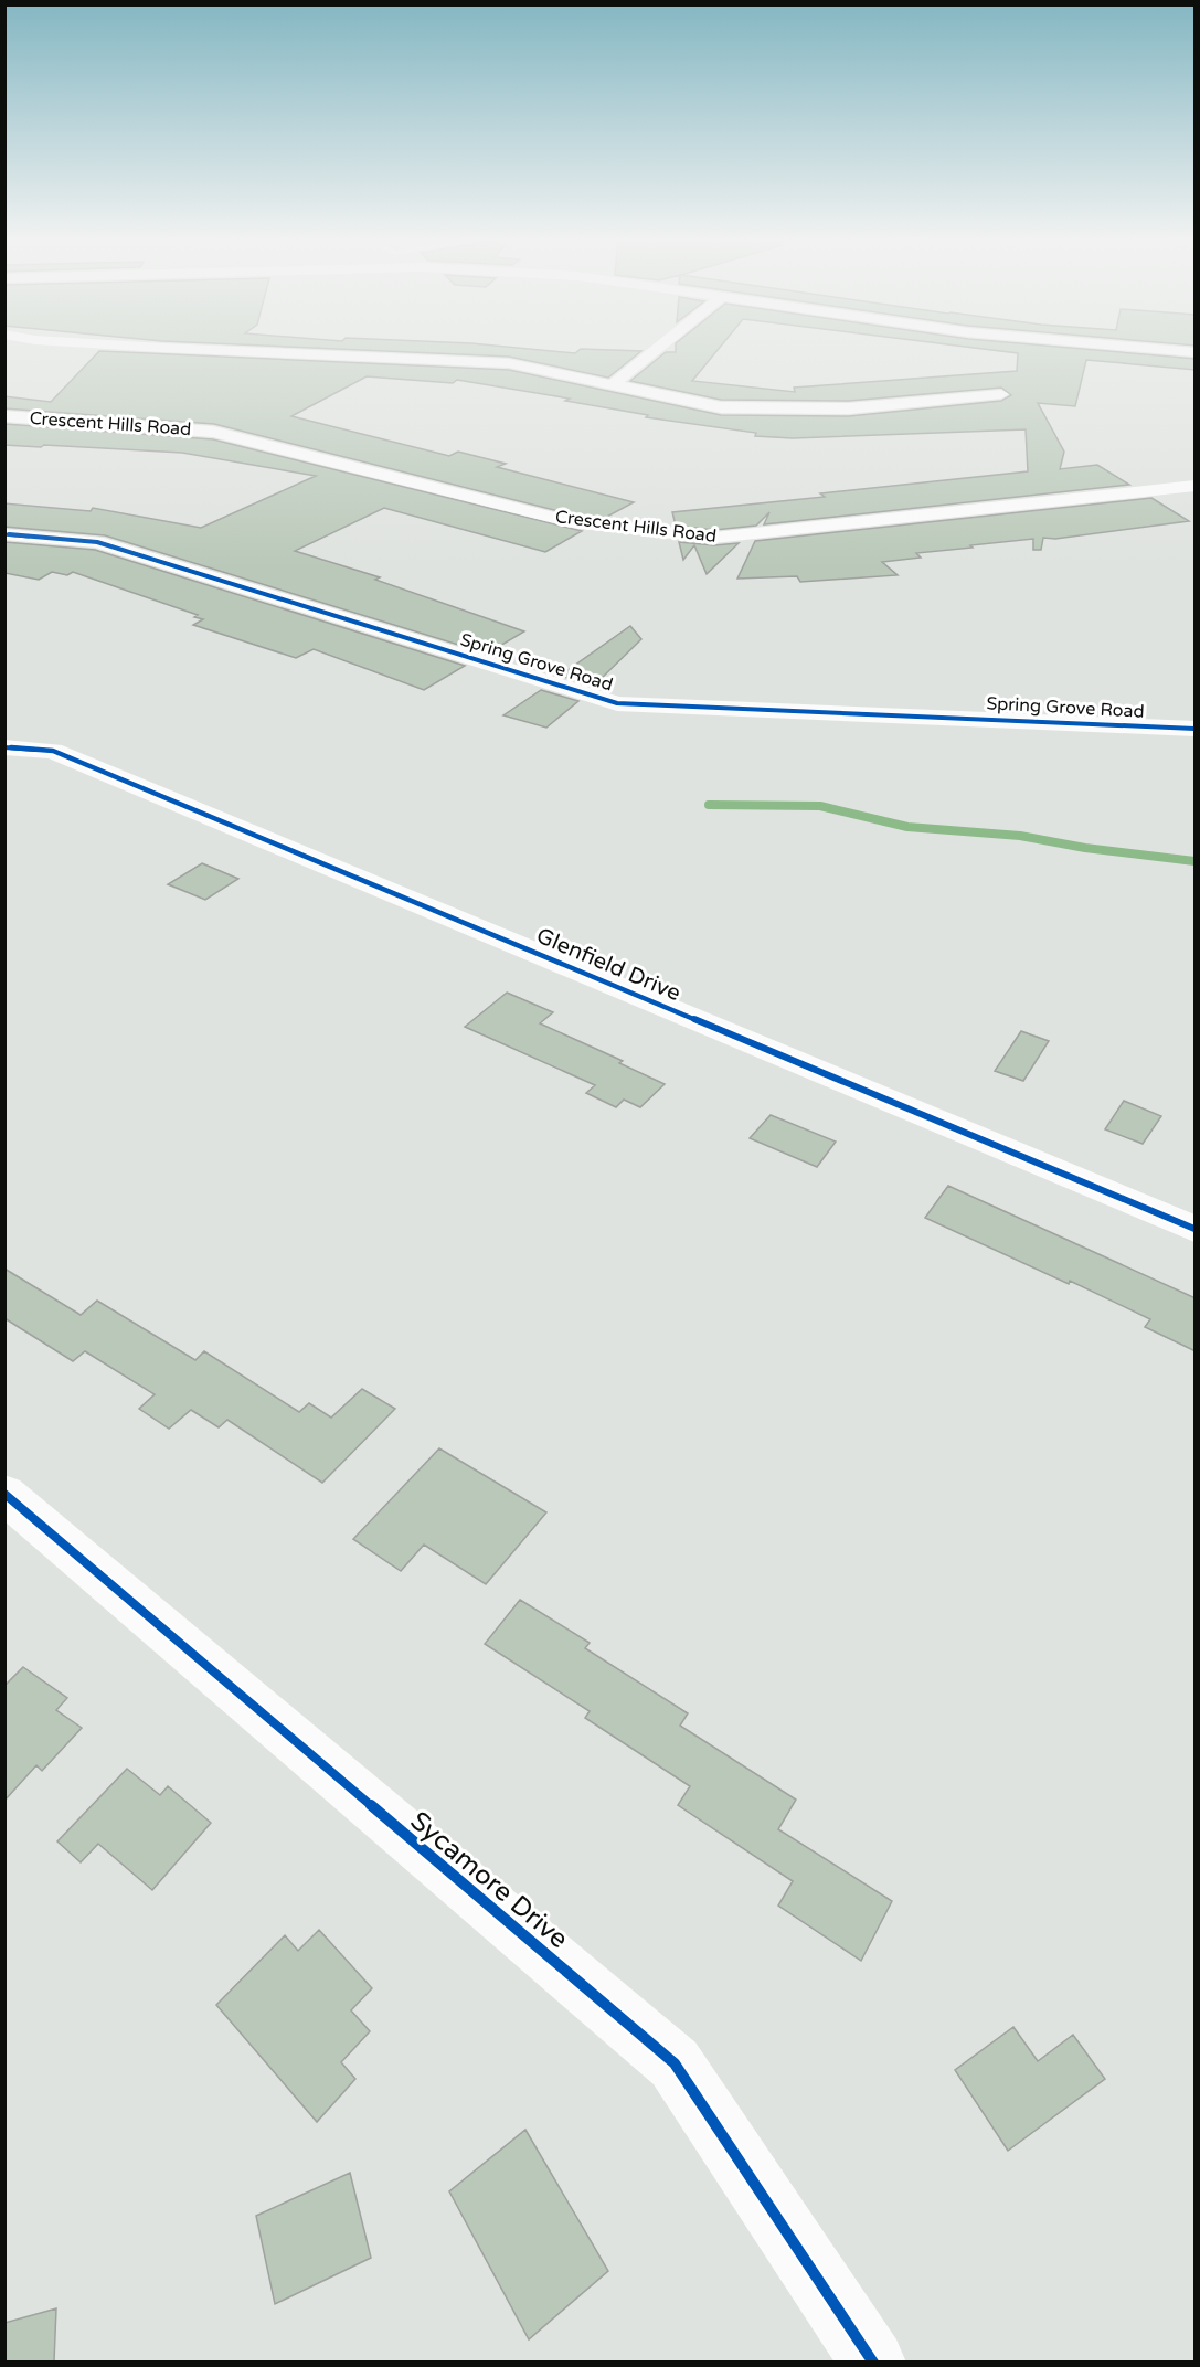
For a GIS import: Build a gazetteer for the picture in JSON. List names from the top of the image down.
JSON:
{
  "streets": {
    "street": [
      "Crescent Hills Road",
      "Spring Grove Road",
      "Glenfield Drive",
      "Sycamore Drive"
    ]
  }
}
